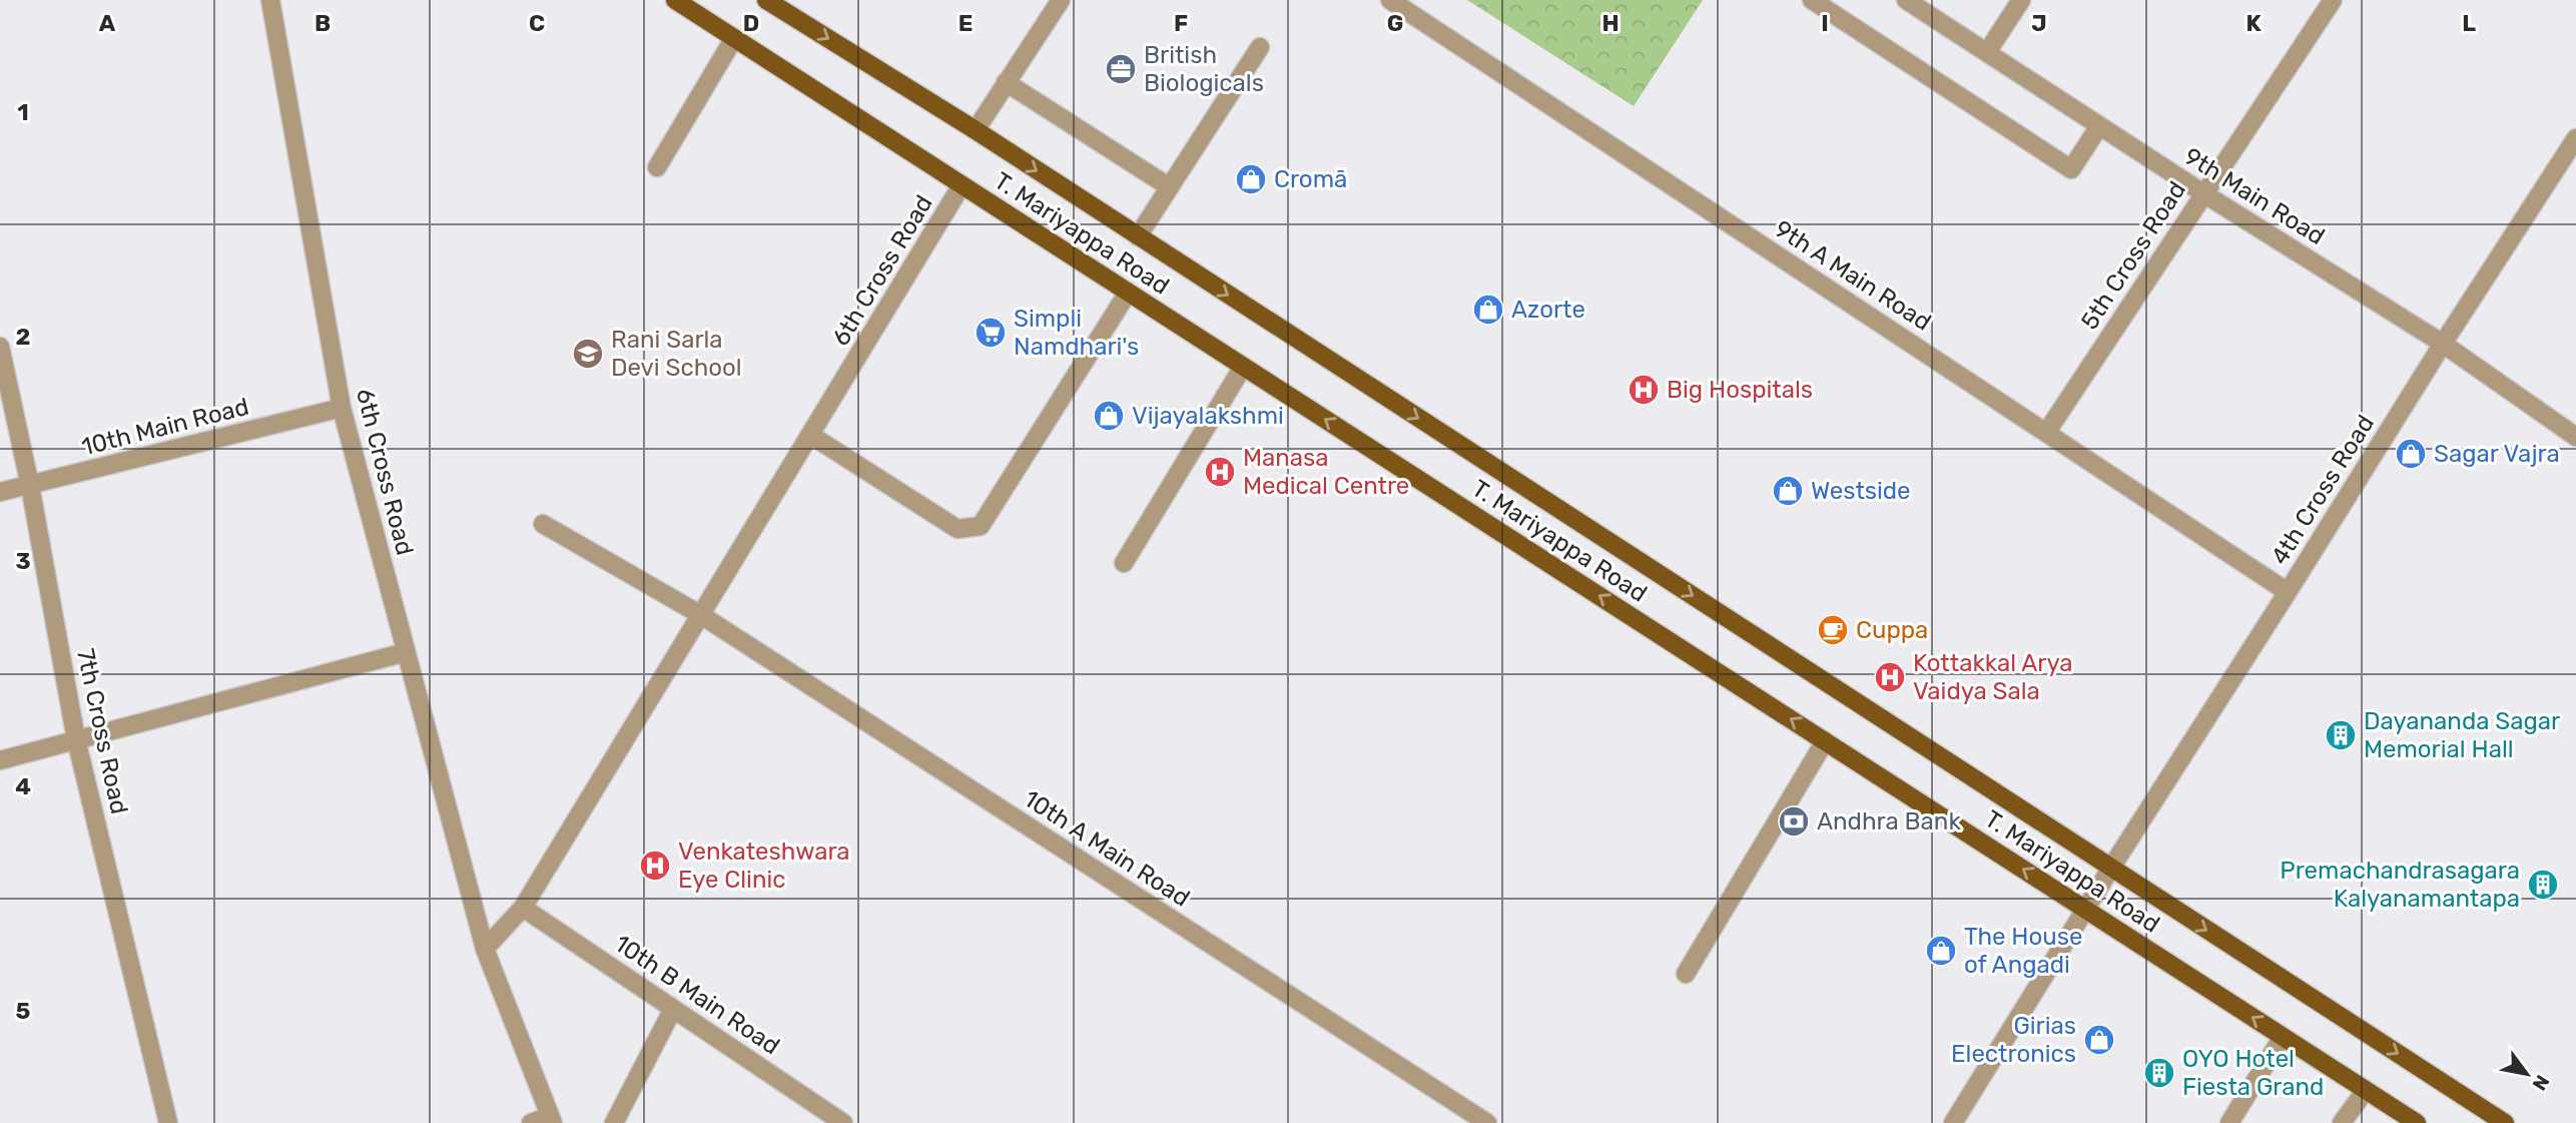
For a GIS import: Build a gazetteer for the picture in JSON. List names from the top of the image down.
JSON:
{
  "streets": {
    "main road": ["T. Mariyappa Road"],
    "street": [
      "9th Main Road",
      "5th Cross Road",
      "6th Cross Road",
      "9th A Main Road",
      "10th Main Road",
      "4th Cross Road",
      "7th Cross Road",
      "10th A Main Road",
      "10th B Main Road"
    ]
  },
  "crossings": [
    ["9th Main Road", "5th Cross Road"],
    ["9th Main Road", "4th Cross Road"],
    ["T. Mariyappa Road", "6th Cross Road"],
    ["T. Mariyappa Road", "4th Cross Road"],
    ["5th Cross Road", "9th A Main Road"],
    ["6th Cross Road", "10th Main Road"],
    ["6th Cross Road", "10th A Main Road"],
    ["6th Cross Road", "10th B Main Road"],
    ["9th A Main Road", "4th Cross Road"],
    ["10th Main Road", "7th Cross Road"]
  ],
  "places": {
    "office": ["British Biologicals"],
    "shop": [
      "Cromā",
      "Azorte",
      "Vijayalakshmi",
      "Sagar Vajra",
      "Westside",
      "The House of Angadi",
      "Girias Electronics"
    ],
    "supermarket": ["Simpli Namdhari's"],
    "school or university": ["Rani Sarla Devi School"],
    "hospital": [
      "Big Hospitals",
      "Manasa Medical Centre",
      "Kottakkal Arya Vaidya Sala",
      "Venkateshwara Eye Clinic"
    ],
    "cafe": ["Cuppa"],
    "building": ["Dayananda Sagar Memorial Hall", "Premachandrasagara Kalyanamantapa", "OYO Hotel Fiesta Grand"],
    "bank": ["Andhra Bank"]
  },
  "north": "bottom right",
  "grid": {
    "columns": [
      "A",
      "B",
      "C",
      "D",
      "E",
      "F",
      "G",
      "H",
      "I",
      "J",
      "K",
      "L"
    ],
    "rows": [
      "1",
      "2",
      "3",
      "4",
      "5"
    ]
  }
}
